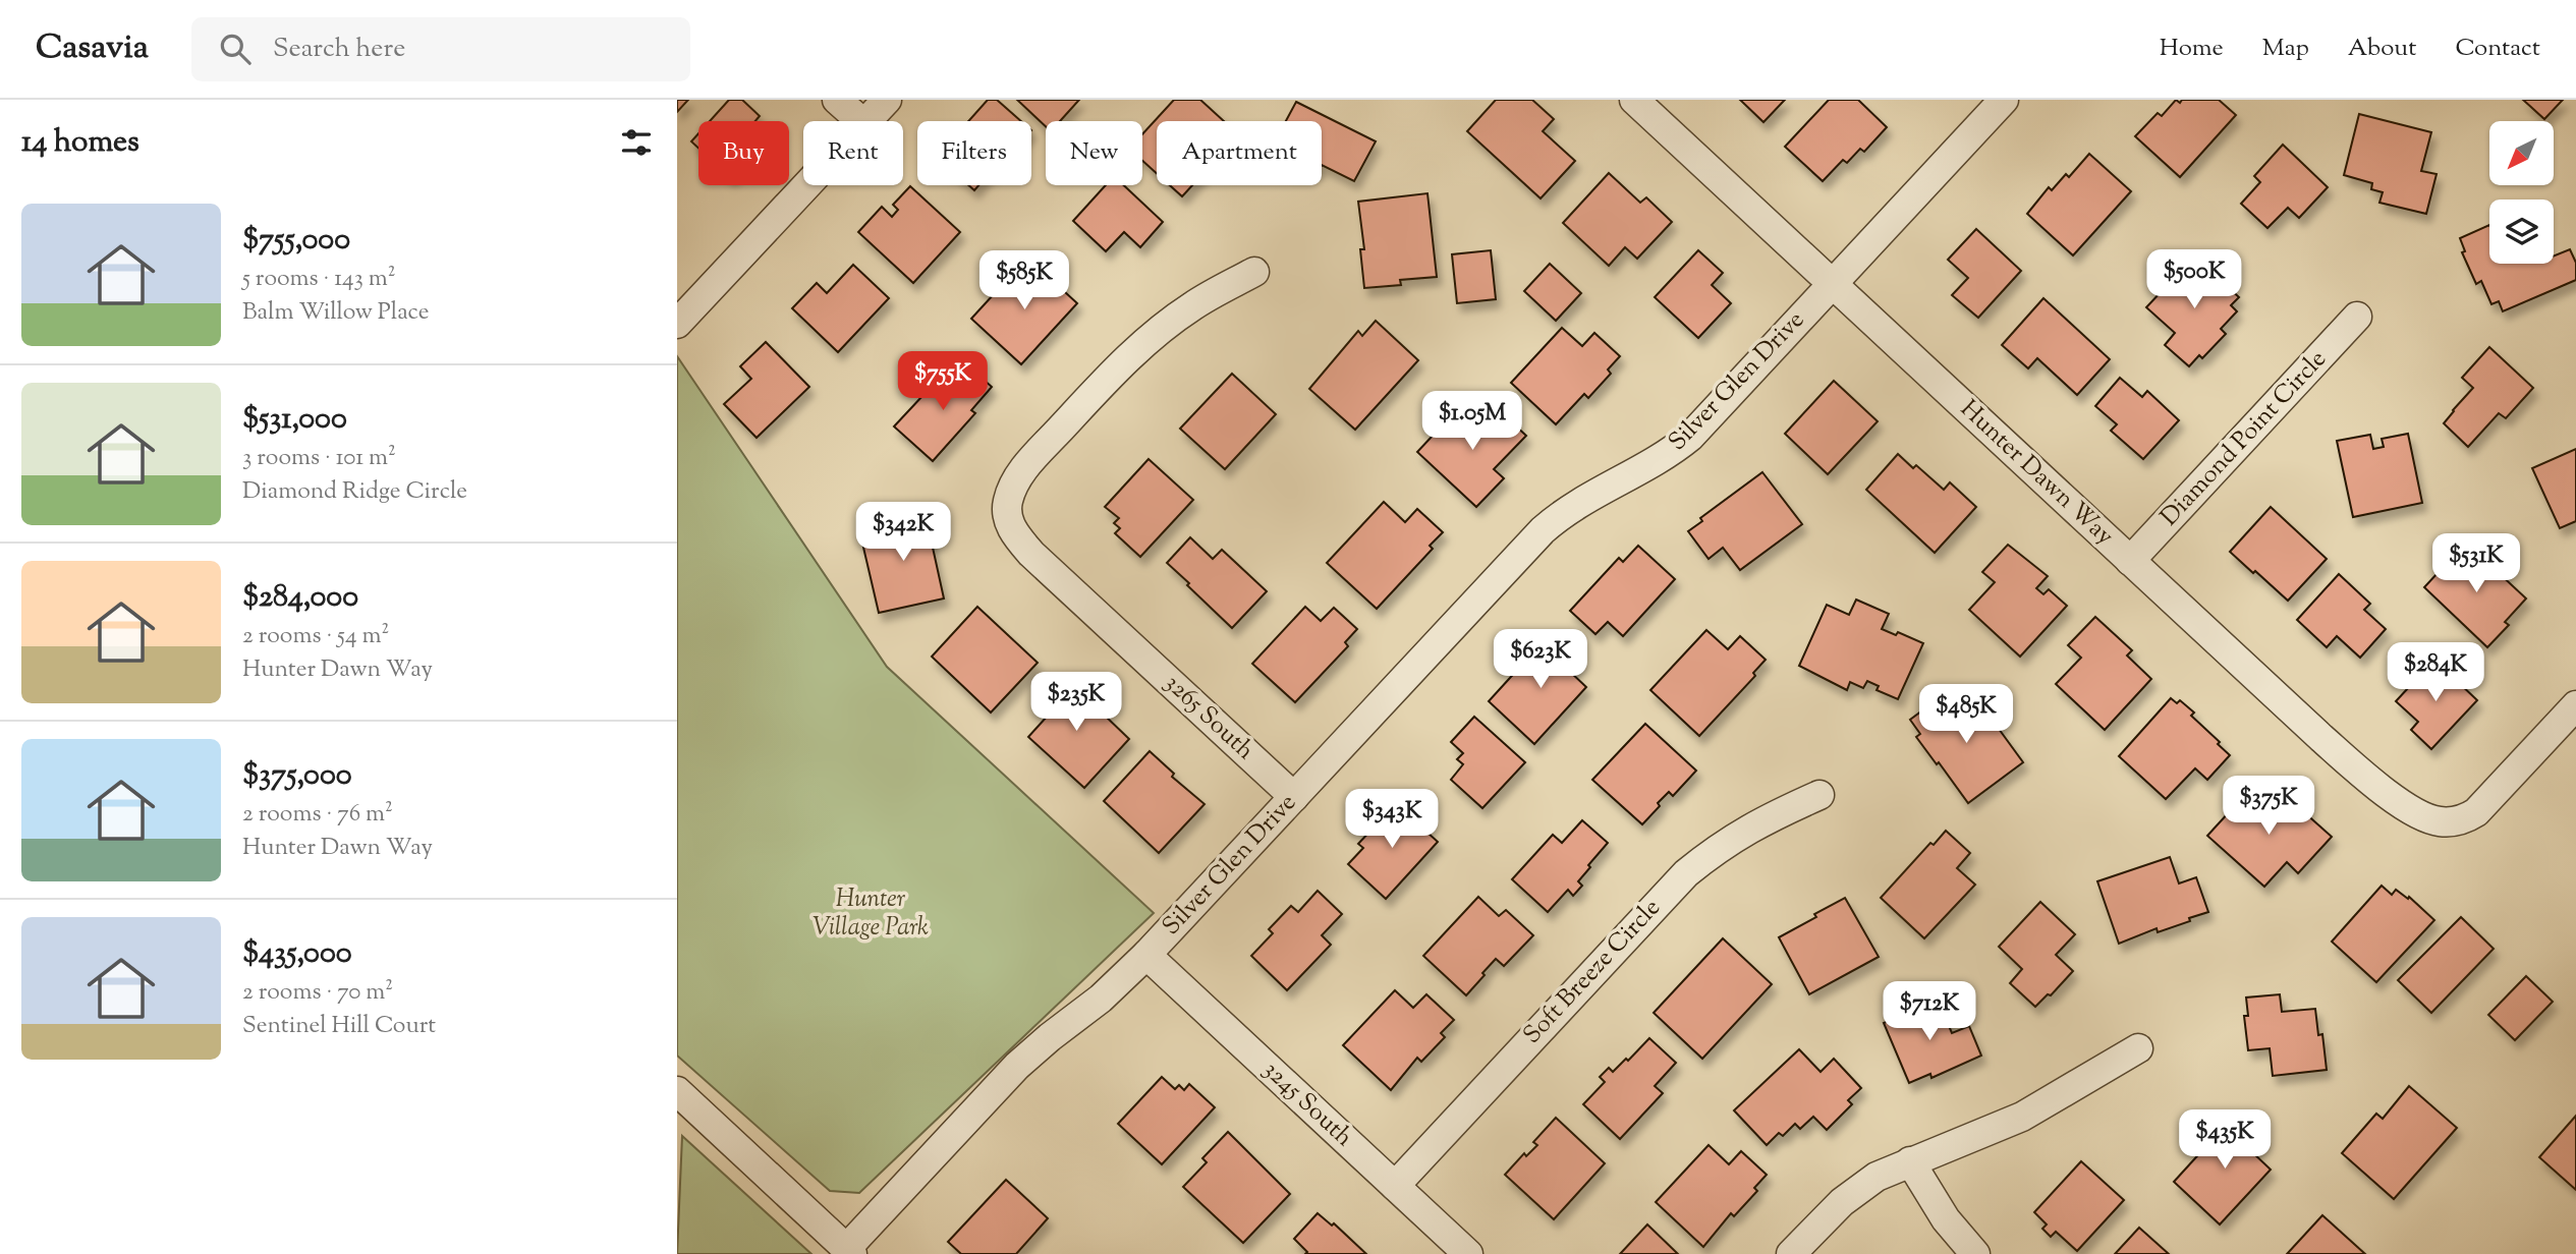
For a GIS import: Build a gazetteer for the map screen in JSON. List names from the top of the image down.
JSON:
{
  "streets": {
    "street": [
      "Silver Glen Drive",
      "Diamond Point Circle",
      "Hunter Dawn Way",
      "3265 South",
      "Soft Breeze Circle",
      "3245 South"
    ]
  },
  "crossings": [
    ["Silver Glen Drive", "Hunter Dawn Way"],
    ["Silver Glen Drive", "3265 South"],
    ["Silver Glen Drive", "3245 South"],
    ["Diamond Point Circle", "Hunter Dawn Way"],
    ["Soft Breeze Circle", "3245 South"]
  ],
  "parks": ["Hunter Village Park"],
  "north": "bottom left",
  "page": {
    "header": "Casavia",
    "search": "Search here",
    "nav": [
      "Home",
      "Map",
      "About",
      "Contact"
    ],
    "heading": "14 homes",
    "chip": [
      "Buy",
      "Rent",
      "Filters",
      "New",
      "Apartment"
    ],
    "list": [
      {
        "name": "$755,000",
        "note": "5 rooms · 143 m² · Balm Willow Place"
      },
      {
        "name": "$531,000",
        "note": "3 rooms · 101 m² · Diamond Ridge Circle"
      },
      {
        "name": "$284,000",
        "note": "2 rooms · 54 m² · Hunter Dawn Way"
      },
      {
        "name": "$375,000",
        "note": "2 rooms · 76 m² · Hunter Dawn Way"
      },
      {
        "name": "$435,000",
        "note": "2 rooms · 70 m² · Sentinel Hill Court"
      }
    ],
    "price": [
      "$500K",
      "$585K",
      "$755K",
      "$1.05M",
      "$342K",
      "$531K",
      "$623K",
      "$284K",
      "$235K",
      "$485K",
      "$375K",
      "$343K",
      "$712K",
      "$435K"
    ]
  }
}
